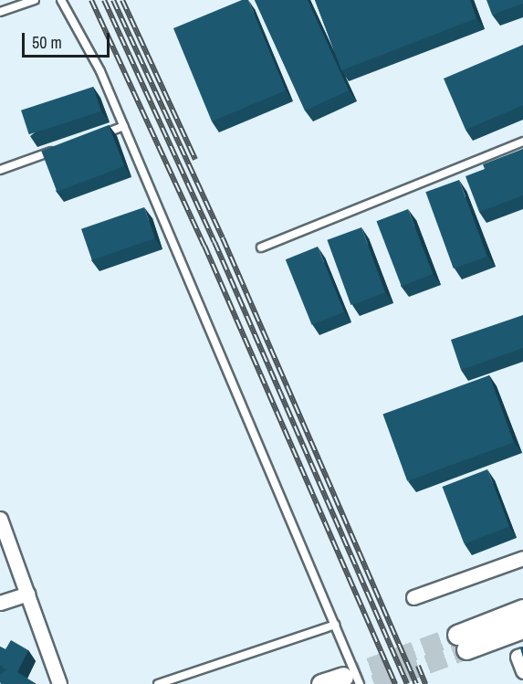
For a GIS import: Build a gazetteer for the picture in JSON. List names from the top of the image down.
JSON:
{
  "scale_bar": "50 m"
}
